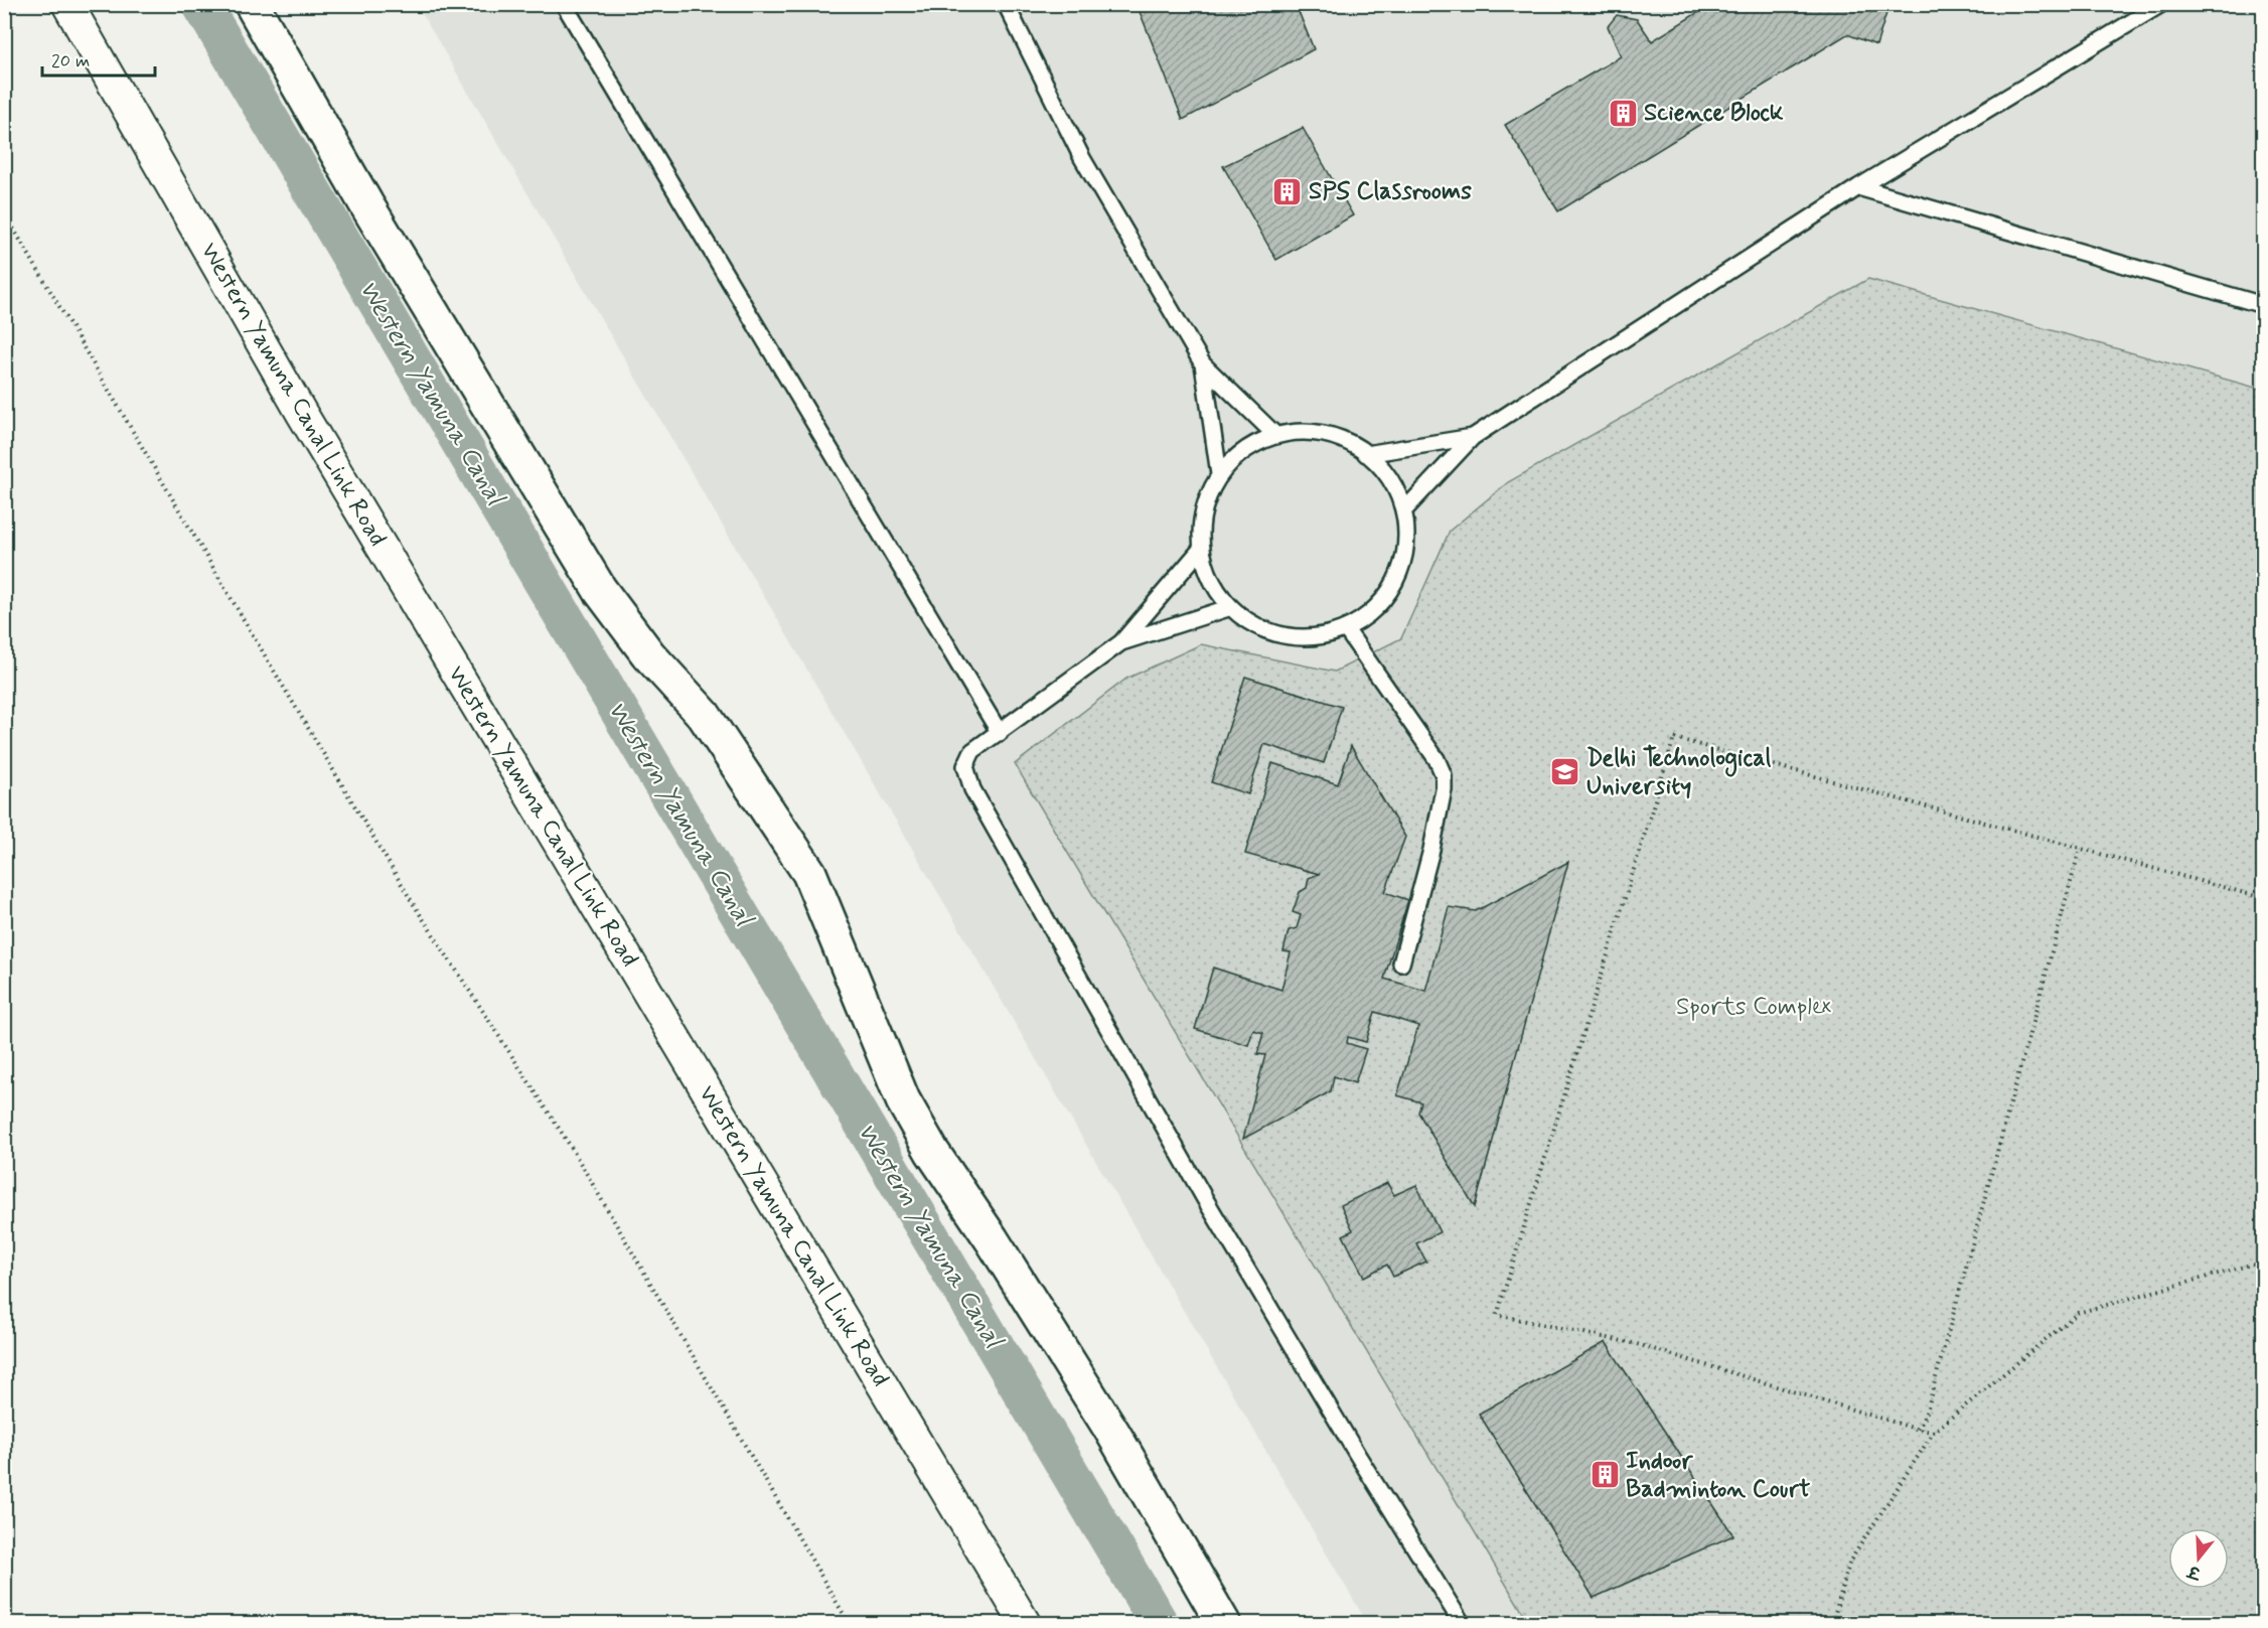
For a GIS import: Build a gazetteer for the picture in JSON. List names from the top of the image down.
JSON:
{
  "streets": {
    "street": ["Western Yamuna Canal Link Road"]
  },
  "water": ["Western Yamuna Canal"],
  "parks": ["Sports Complex"],
  "places": {
    "building": ["Science Block", "SPS Classrooms", "Indoor Badminton Court"],
    "school or university": ["Delhi Technological University"]
  },
  "scale_bar": "20 m",
  "north": "bottom"
}
